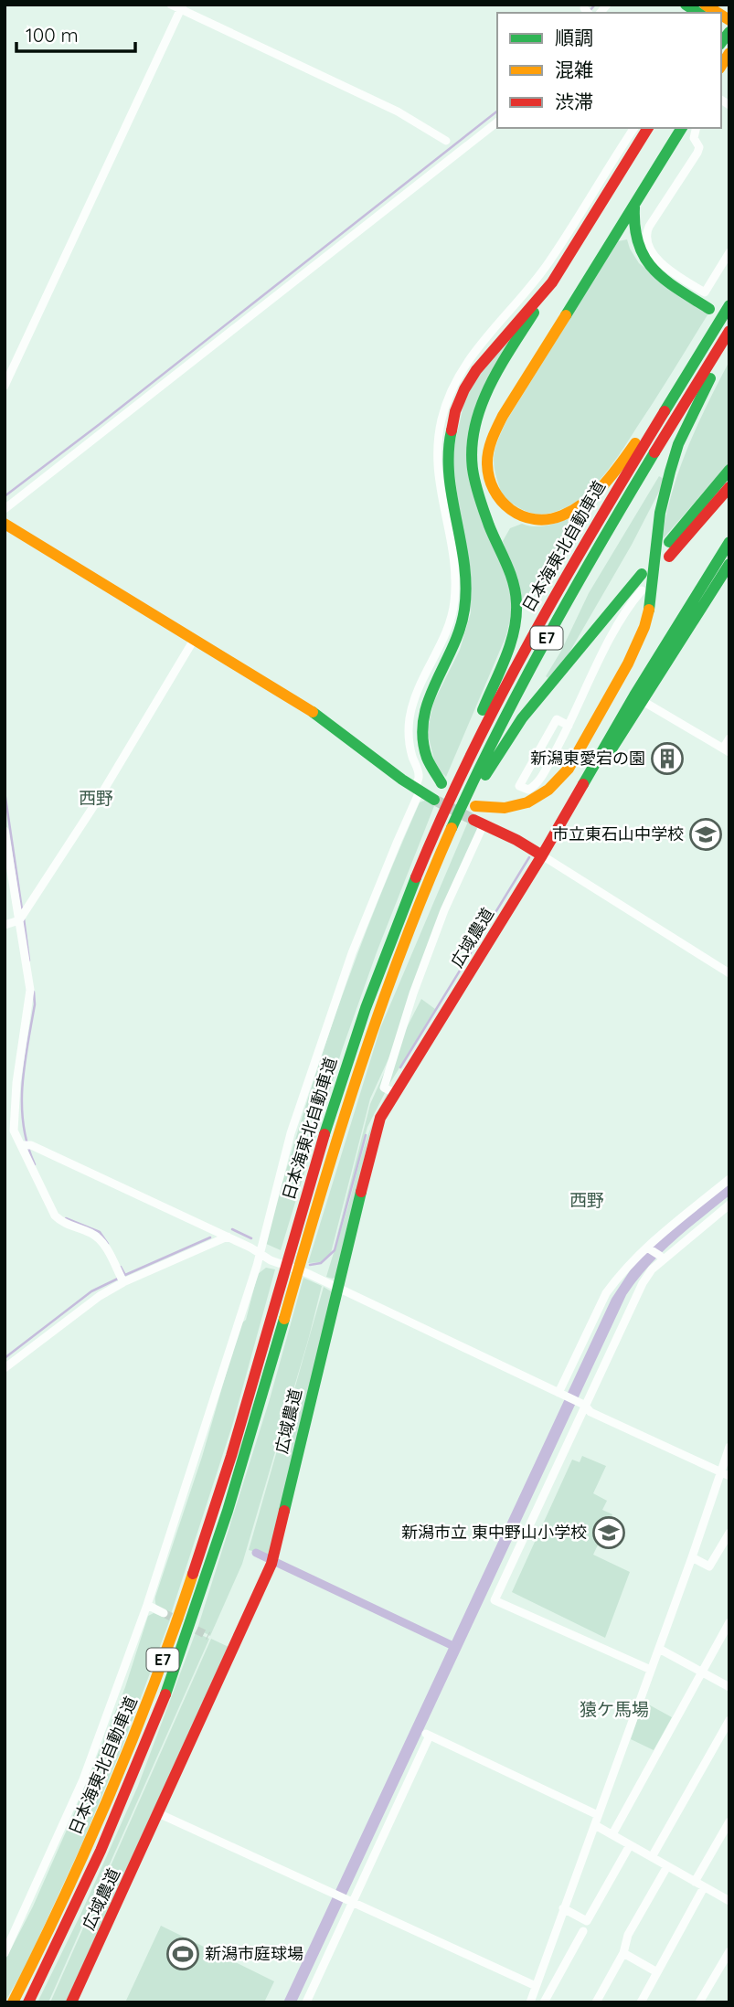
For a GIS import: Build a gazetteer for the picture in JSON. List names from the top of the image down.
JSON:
{
  "streets": {
    "main road": ["日本海東北自動車道", "E7", "広域農道"]
  },
  "districts": ["西野", "西野", "猿ケ馬場"],
  "places": {
    "building": ["新潟東愛宕の園"],
    "school or university": ["市立東石山中学校", "新潟市立 東中野山小学校"],
    "sports": ["新潟市庭球場"]
  },
  "legend": ["順調", "混雑", "渋滞"],
  "scale_bar": "100 m"
}
